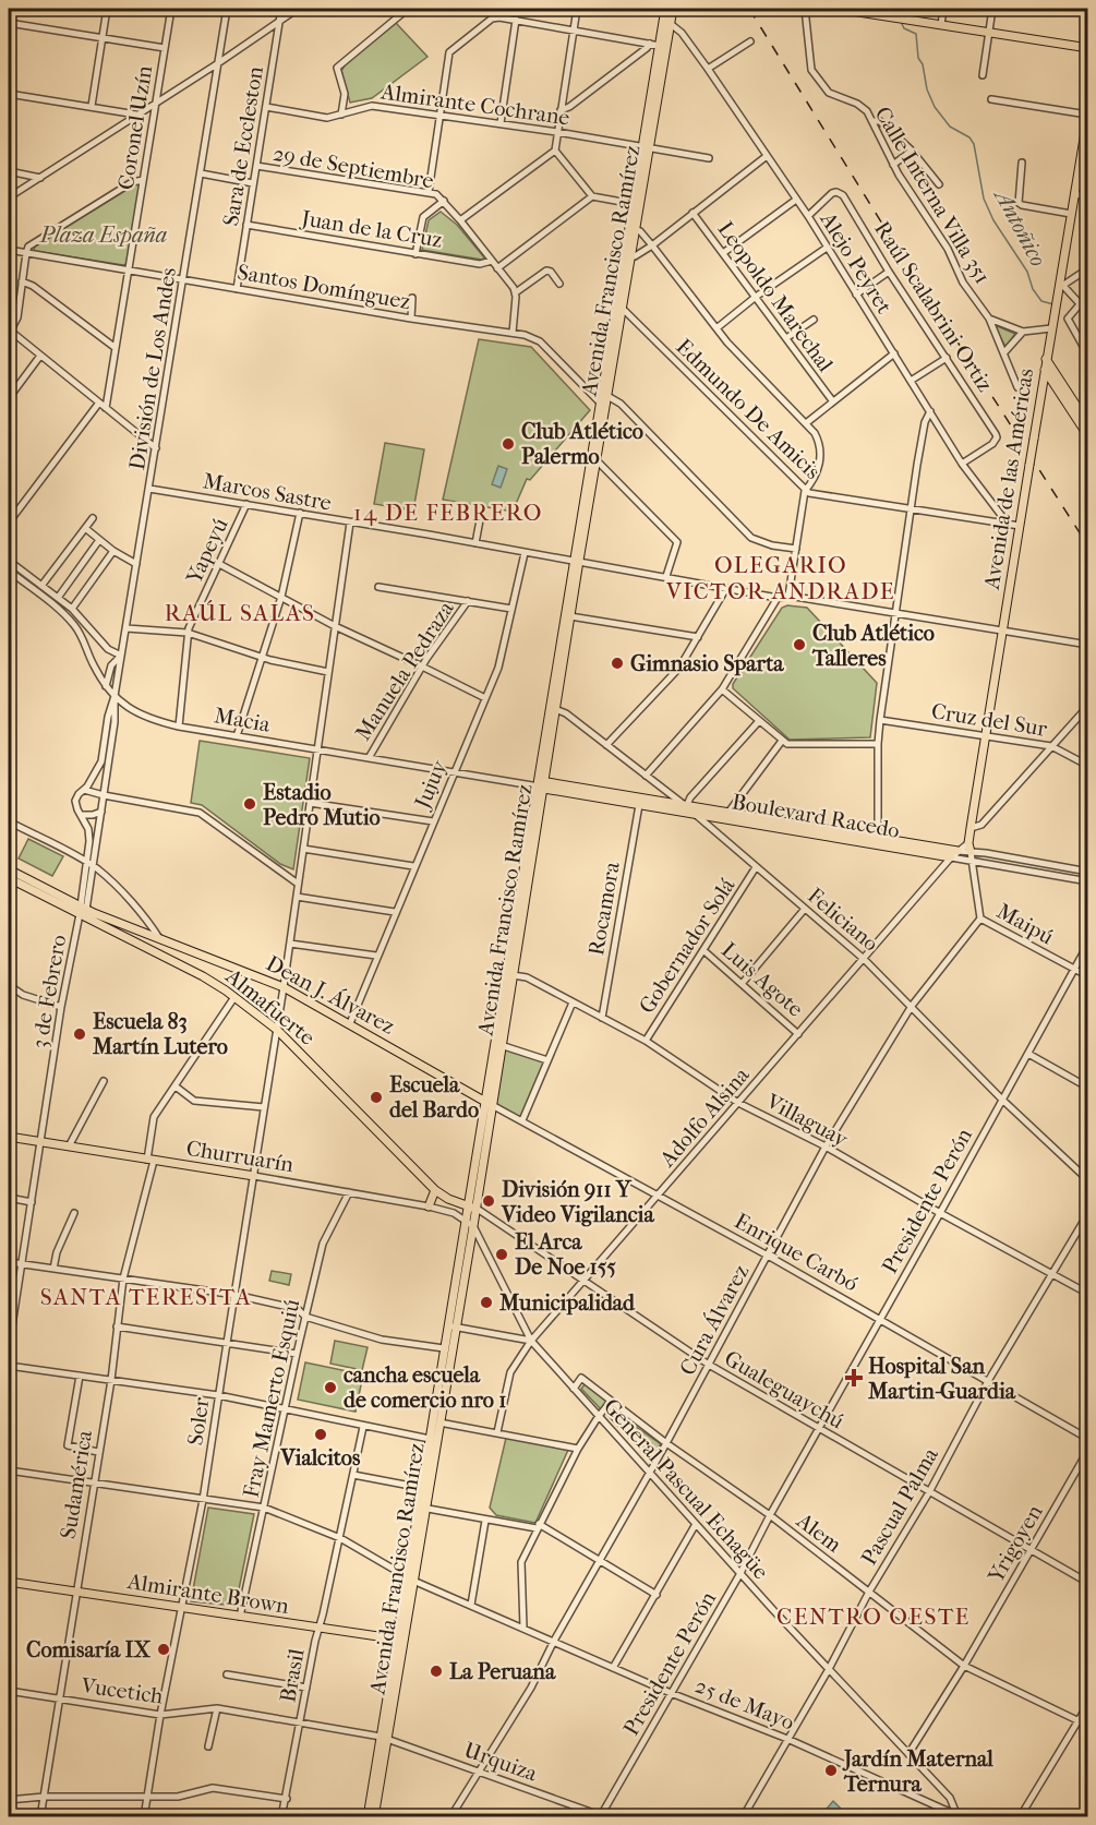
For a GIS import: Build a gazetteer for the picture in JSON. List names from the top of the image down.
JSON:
{
  "streets": {
    "main road": [
      "Avenida Francisco Ramírez",
      "Avenida de las Américas",
      "Boulevard Racedo",
      "Dean J. Álvarez",
      "Almafuerte",
      "Churruarín",
      "Almirante Brown"
    ],
    "street": [
      "Almirante Cochrane",
      "Coronel Uzín",
      "Sara de Eccleston",
      "29 de Septiembre",
      "Calle Interna Villa 351",
      "Juan de la Cruz",
      "Alejo Peyret",
      "Santos Domínguez",
      "Leopoldo Marechal",
      "Raúl Scalabrini Ortiz",
      "División de Los Andes",
      "Edmundo De Amicis",
      "Marcos Sastre",
      "Yapeyú",
      "Manuela Pedraza",
      "Macia",
      "Cruz del Sur",
      "Jujuy",
      "Rocamora",
      "Feliciano",
      "Maipú",
      "Gobernador Solá",
      "Luis Agote",
      "3 de Febrero",
      "Adolfo Alsina",
      "Villaguay",
      "Presidente Perón",
      "Enrique Carbó",
      "Cura Álvarez",
      "Gualeguaychú",
      "Fray Mamerto Esquiú",
      "Soler",
      "Sudamérica",
      "General Pascual Echagüe",
      "Pascual Palma",
      "Alem",
      "Yrigoyen",
      "Brasil",
      "Vucetich",
      "25 de Mayo",
      "Urquiza"
    ]
  },
  "crossings": [
    ["Almirante Cochrane", "Sara de Eccleston"],
    ["Almirante Cochrane", "Avenida Francisco Ramírez"],
    ["Coronel Uzín", "Santos Domínguez"],
    ["Sara de Eccleston", "29 de Septiembre"],
    ["Sara de Eccleston", "Juan de la Cruz"],
    ["Sara de Eccleston", "Santos Domínguez"],
    ["29 de Septiembre", "Juan de la Cruz"],
    ["Alejo Peyret", "Avenida Francisco Ramírez"],
    ["Alejo Peyret", "Raúl Scalabrini Ortiz"],
    ["Alejo Peyret", "Edmundo De Amicis"],
    ["Avenida Francisco Ramírez", "Santos Domínguez"],
    ["Avenida Francisco Ramírez", "Edmundo De Amicis"],
    ["Avenida Francisco Ramírez", "Marcos Sastre"],
    ["Avenida Francisco Ramírez", "Macia"],
    ["Avenida Francisco Ramírez", "Boulevard Racedo"],
    ["Avenida Francisco Ramírez", "Feliciano"],
    ["Avenida Francisco Ramírez", "Dean J. Álvarez"],
    ["Avenida Francisco Ramírez", "Almafuerte"],
    ["Avenida Francisco Ramírez", "Villaguay"],
    ["Avenida Francisco Ramírez", "Churruarín"],
    ["Avenida Francisco Ramírez", "Enrique Carbó"],
    ["Avenida Francisco Ramírez", "Gualeguaychú"],
    ["Avenida Francisco Ramírez", "General Pascual Echagüe"],
    ["Avenida Francisco Ramírez", "Almirante Brown"],
    ["Avenida Francisco Ramírez", "Vucetich"],
    ["Avenida Francisco Ramírez", "25 de Mayo"],
    ["Avenida Francisco Ramírez", "Urquiza"],
    ["Santos Domínguez", "División de Los Andes"],
    ["División de Los Andes", "Marcos Sastre"],
    ["División de Los Andes", "Macia"],
    ["División de Los Andes", "3 de Febrero"],
    ["División de Los Andes", "Dean J. Álvarez"],
    ["División de Los Andes", "Almafuerte"],
    ["Edmundo De Amicis", "Avenida de las Américas"],
    ["Avenida de las Américas", "Cruz del Sur"],
    ["Avenida de las Américas", "Adolfo Alsina"],
    ["Marcos Sastre", "Yapeyú"],
    ["Marcos Sastre", "Jujuy"],
    ["Marcos Sastre", "Soler"],
    ["Yapeyú", "Macia"],
    ["Manuela Pedraza", "Macia"],
    ["Macia", "Jujuy"],
    ["Macia", "Boulevard Racedo"],
    ["Macia", "Soler"],
    ["Jujuy", "Dean J. Álvarez"],
    ["Boulevard Racedo", "Rocamora"],
    ["Boulevard Racedo", "Feliciano"],
    ["Boulevard Racedo", "Adolfo Alsina"],
    ["Rocamora", "Villaguay"],
    ["Feliciano", "Gobernador Solá"],
    ["Feliciano", "Adolfo Alsina"],
    ["Feliciano", "Presidente Perón"],
    ["Feliciano", "Cura Álvarez"],
    ["Maipú", "Presidente Perón"],
    ["Maipú", "Cura Álvarez"],
    ["Gobernador Solá", "Luis Agote"],
    ["Gobernador Solá", "Villaguay"],
    ["Luis Agote", "Adolfo Alsina"],
    ["3 de Febrero", "Dean J. Álvarez"],
    ["3 de Febrero", "Almafuerte"],
    ["3 de Febrero", "Churruarín"],
    ["Dean J. Álvarez", "Almafuerte"],
    ["Dean J. Álvarez", "Enrique Carbó"],
    ["Dean J. Álvarez", "Soler"],
    ["Almafuerte", "Gualeguaychú"],
    ["Almafuerte", "Soler"],
    ["Almafuerte", "Sudamérica"],
    ["Adolfo Alsina", "Villaguay"],
    ["Adolfo Alsina", "Enrique Carbó"],
    ["Adolfo Alsina", "Gualeguaychú"],
    ["Adolfo Alsina", "General Pascual Echagüe"],
    ["Villaguay", "Presidente Perón"],
    ["Villaguay", "Cura Álvarez"],
    ["Villaguay", "Pascual Palma"],
    ["Churruarín", "Fray Mamerto Esquiú"],
    ["Churruarín", "Soler"],
    ["Churruarín", "Sudamérica"],
    ["Presidente Perón", "Enrique Carbó"],
    ["Presidente Perón", "Gualeguaychú"],
    ["Presidente Perón", "General Pascual Echagüe"],
    ["Presidente Perón", "Alem"],
    ["Presidente Perón", "25 de Mayo"],
    ["Presidente Perón", "Urquiza"],
    ["Enrique Carbó", "Cura Álvarez"],
    ["Enrique Carbó", "Pascual Palma"],
    ["Cura Álvarez", "Gualeguaychú"],
    ["Cura Álvarez", "General Pascual Echagüe"],
    ["Cura Álvarez", "Alem"],
    ["Cura Álvarez", "25 de Mayo"],
    ["Cura Álvarez", "Urquiza"],
    ["Gualeguaychú", "Pascual Palma"],
    ["Gualeguaychú", "Yrigoyen"],
    ["Fray Mamerto Esquiú", "Almirante Brown"],
    ["Fray Mamerto Esquiú", "25 de Mayo"],
    ["Soler", "Almirante Brown"],
    ["Soler", "Vucetich"],
    ["Soler", "25 de Mayo"],
    ["Sudamérica", "Almirante Brown"],
    ["Sudamérica", "Vucetich"],
    ["Sudamérica", "25 de Mayo"],
    ["General Pascual Echagüe", "Pascual Palma"],
    ["General Pascual Echagüe", "Alem"],
    ["General Pascual Echagüe", "Yrigoyen"],
    ["General Pascual Echagüe", "25 de Mayo"],
    ["Pascual Palma", "Alem"],
    ["Pascual Palma", "25 de Mayo"],
    ["Alem", "Yrigoyen"],
    ["Almirante Brown", "Brasil"],
    ["Brasil", "Vucetich"],
    ["Brasil", "25 de Mayo"],
    ["Vucetich", "Urquiza"]
  ],
  "districts": [
    "14 DE FEBRERO",
    "OLEGARIO VICTOR ANDRADE",
    "RAÚL SALAS",
    "SANTA TERESITA",
    "CENTRO OESTE"
  ],
  "water": ["Antoñico"],
  "parks": ["Plaza España"],
  "places": {
    "other": [
      "Club Atlético Palermo",
      "Club Atlético Talleres",
      "Gimnasio Sparta",
      "Estadio Pedro Mutio",
      "Escuela 83 Martín Lutero",
      "Escuela del Bardo",
      "División 911 Y Video Vigilancia",
      "El Arca De Noe 155",
      "Municipalidad",
      "cancha escuela de comercio nro 1",
      "Vialcitos",
      "Comisaría IX",
      "La Peruana",
      "Jardín Maternal Ternura"
    ],
    "health": ["Hospital San Martin-Guardia"]
  }
}
